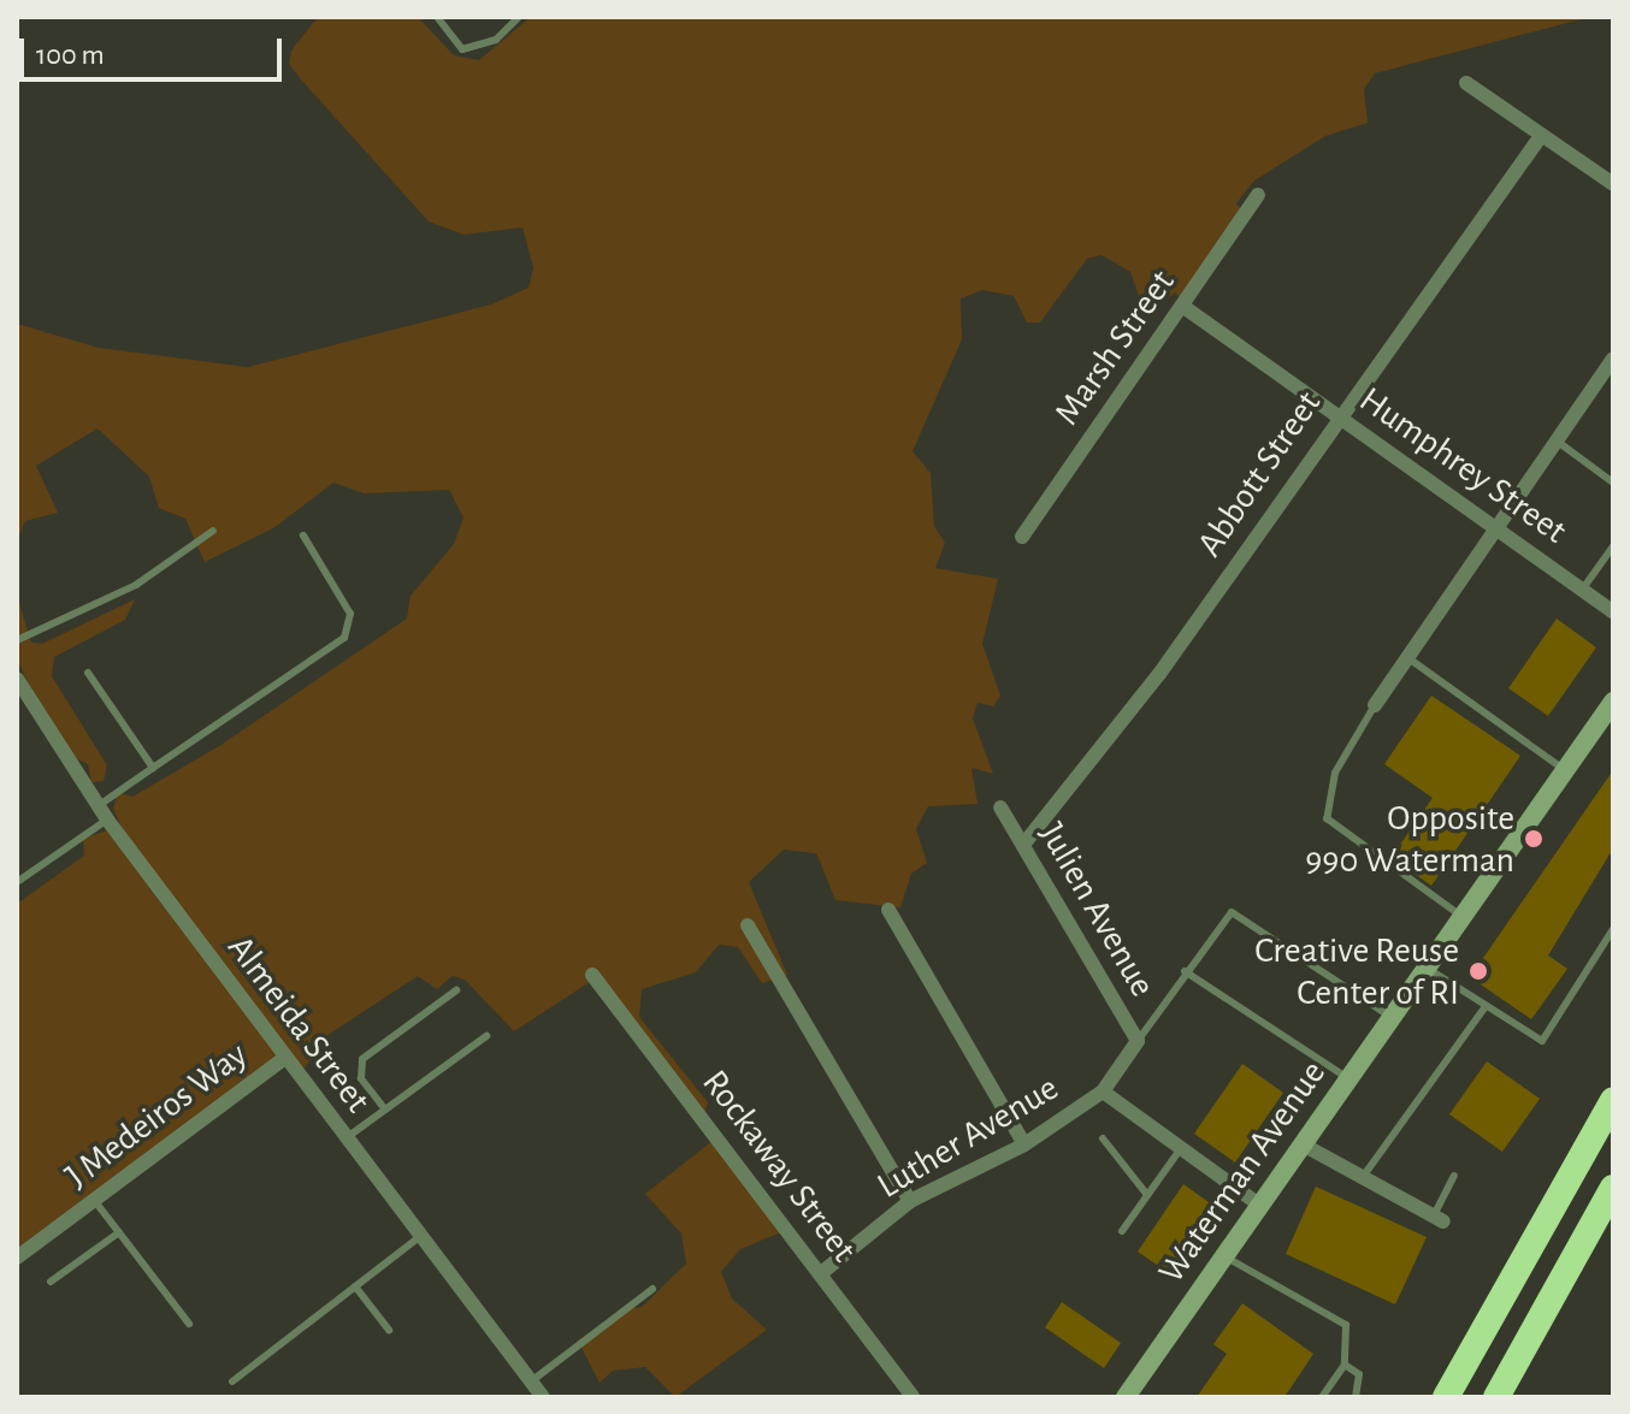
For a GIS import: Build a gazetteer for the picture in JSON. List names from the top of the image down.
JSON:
{
  "streets": {
    "main road": ["Waterman Avenue"],
    "street": [
      "Marsh Street",
      "Humphrey Street",
      "Abbott Street",
      "Julien Avenue",
      "Almeida Street",
      "J Medeiros Way",
      "Luther Avenue",
      "Rockaway Street"
    ]
  },
  "crossings": [
    ["Marsh Street", "Humphrey Street"],
    ["Humphrey Street", "Abbott Street"],
    ["Abbott Street", "Julien Avenue"],
    ["Julien Avenue", "Luther Avenue"],
    ["Almeida Street", "J Medeiros Way"],
    ["Luther Avenue", "Rockaway Street"]
  ],
  "places": ["Opposite 990 Waterman", "Creative Reuse Center of RI"],
  "scale_bar": "100 m"
}
